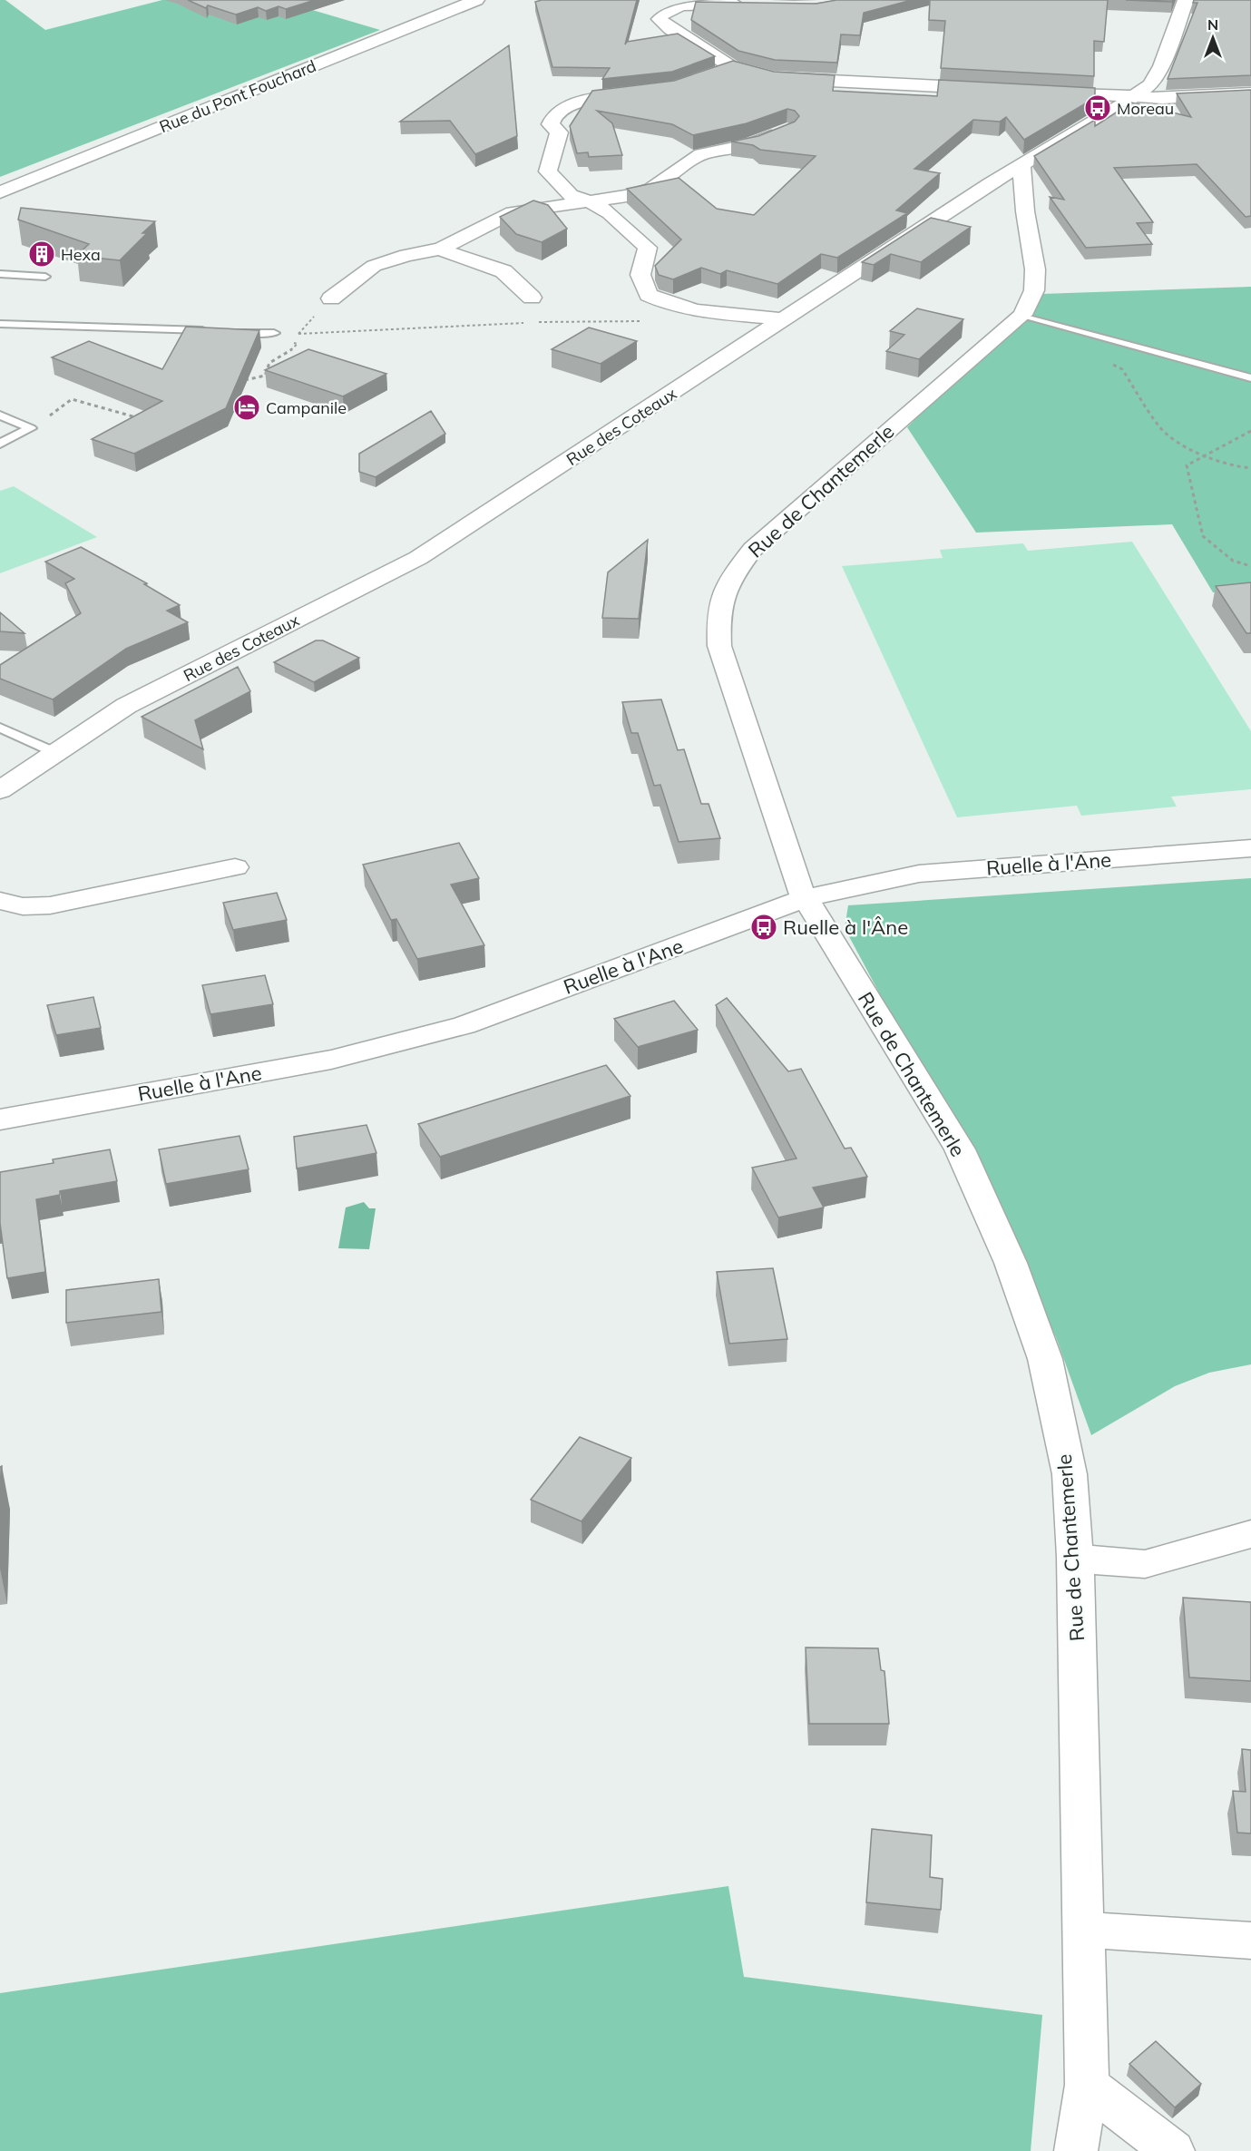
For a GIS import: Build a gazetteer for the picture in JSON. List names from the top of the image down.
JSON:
{
  "streets": {
    "street": [
      "Rue du Pont Fouchard",
      "Rue des Coteaux",
      "Rue de Chantemerle",
      "Ruelle à l'Ane"
    ]
  },
  "crossings": [
    ["Rue des Coteaux", "Rue de Chantemerle"],
    ["Rue de Chantemerle", "Ruelle à l'Ane"]
  ],
  "places": {
    "bus stop": ["Moreau", "Ruelle à l'Âne"],
    "building": ["Hexa"],
    "hotel": ["Campanile"]
  },
  "north": "top"
}
